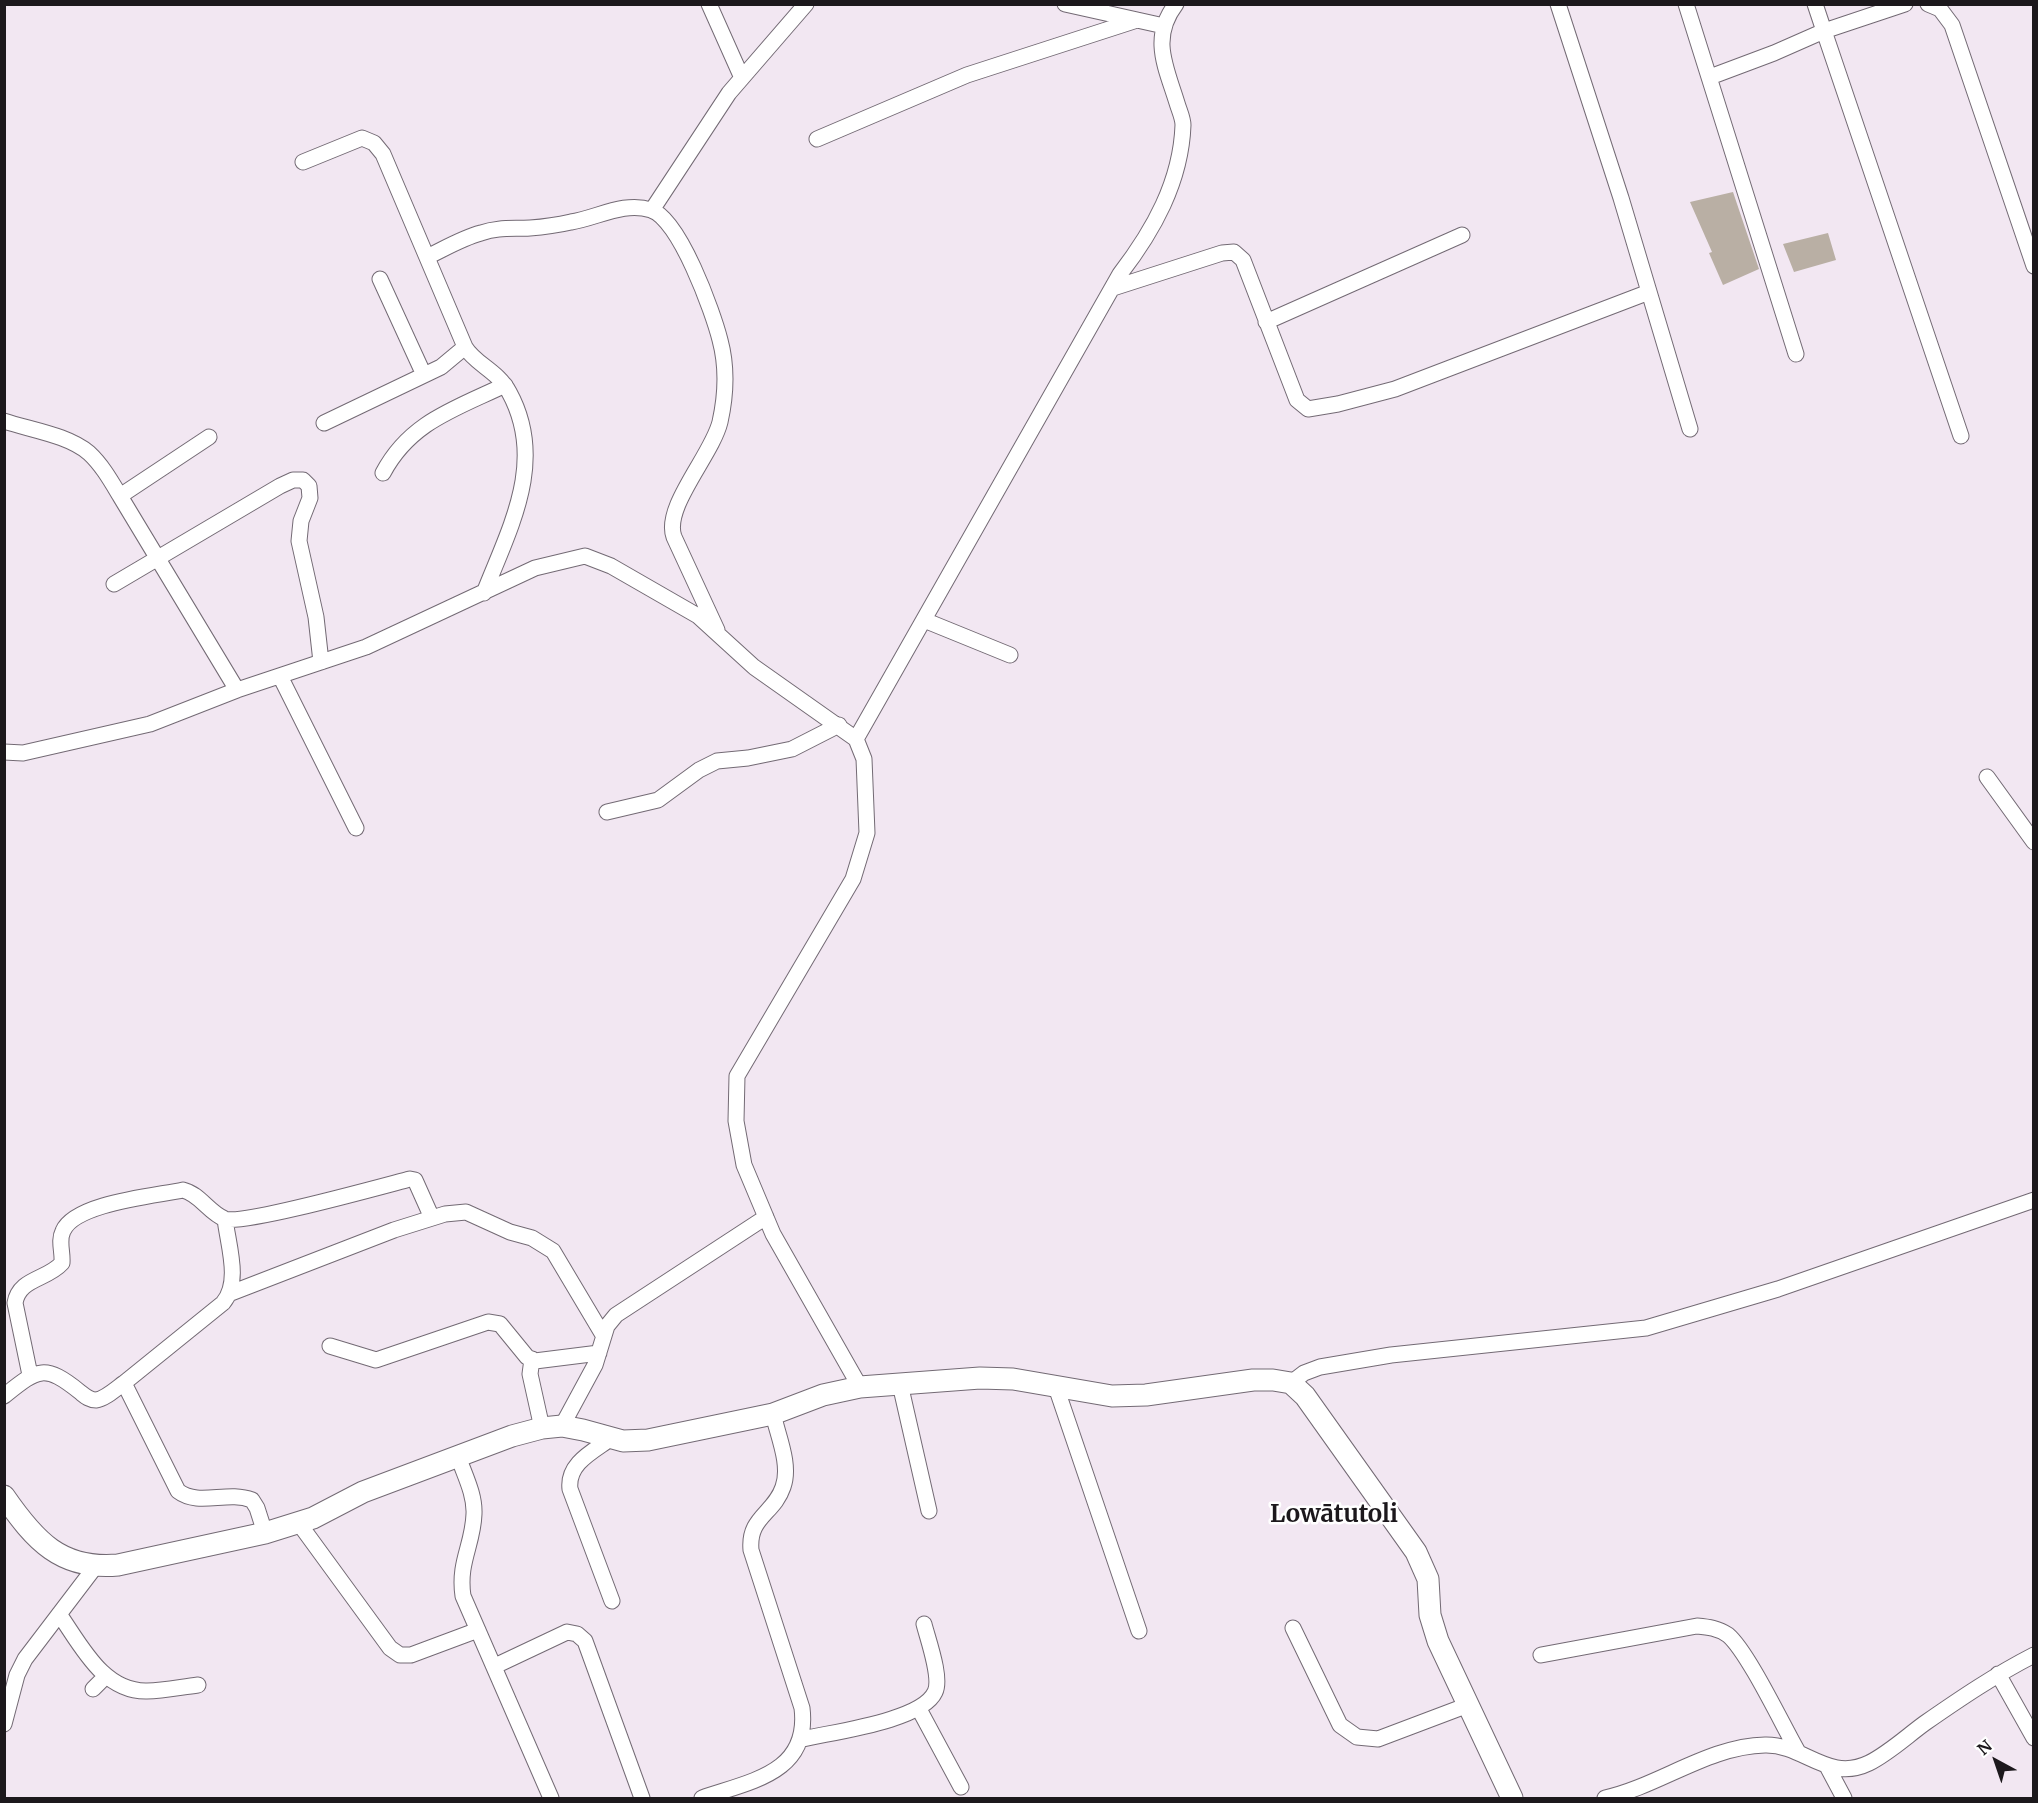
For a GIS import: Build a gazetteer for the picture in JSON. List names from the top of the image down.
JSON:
{
  "districts": ["Lowātutoli"],
  "north": "top left"
}
